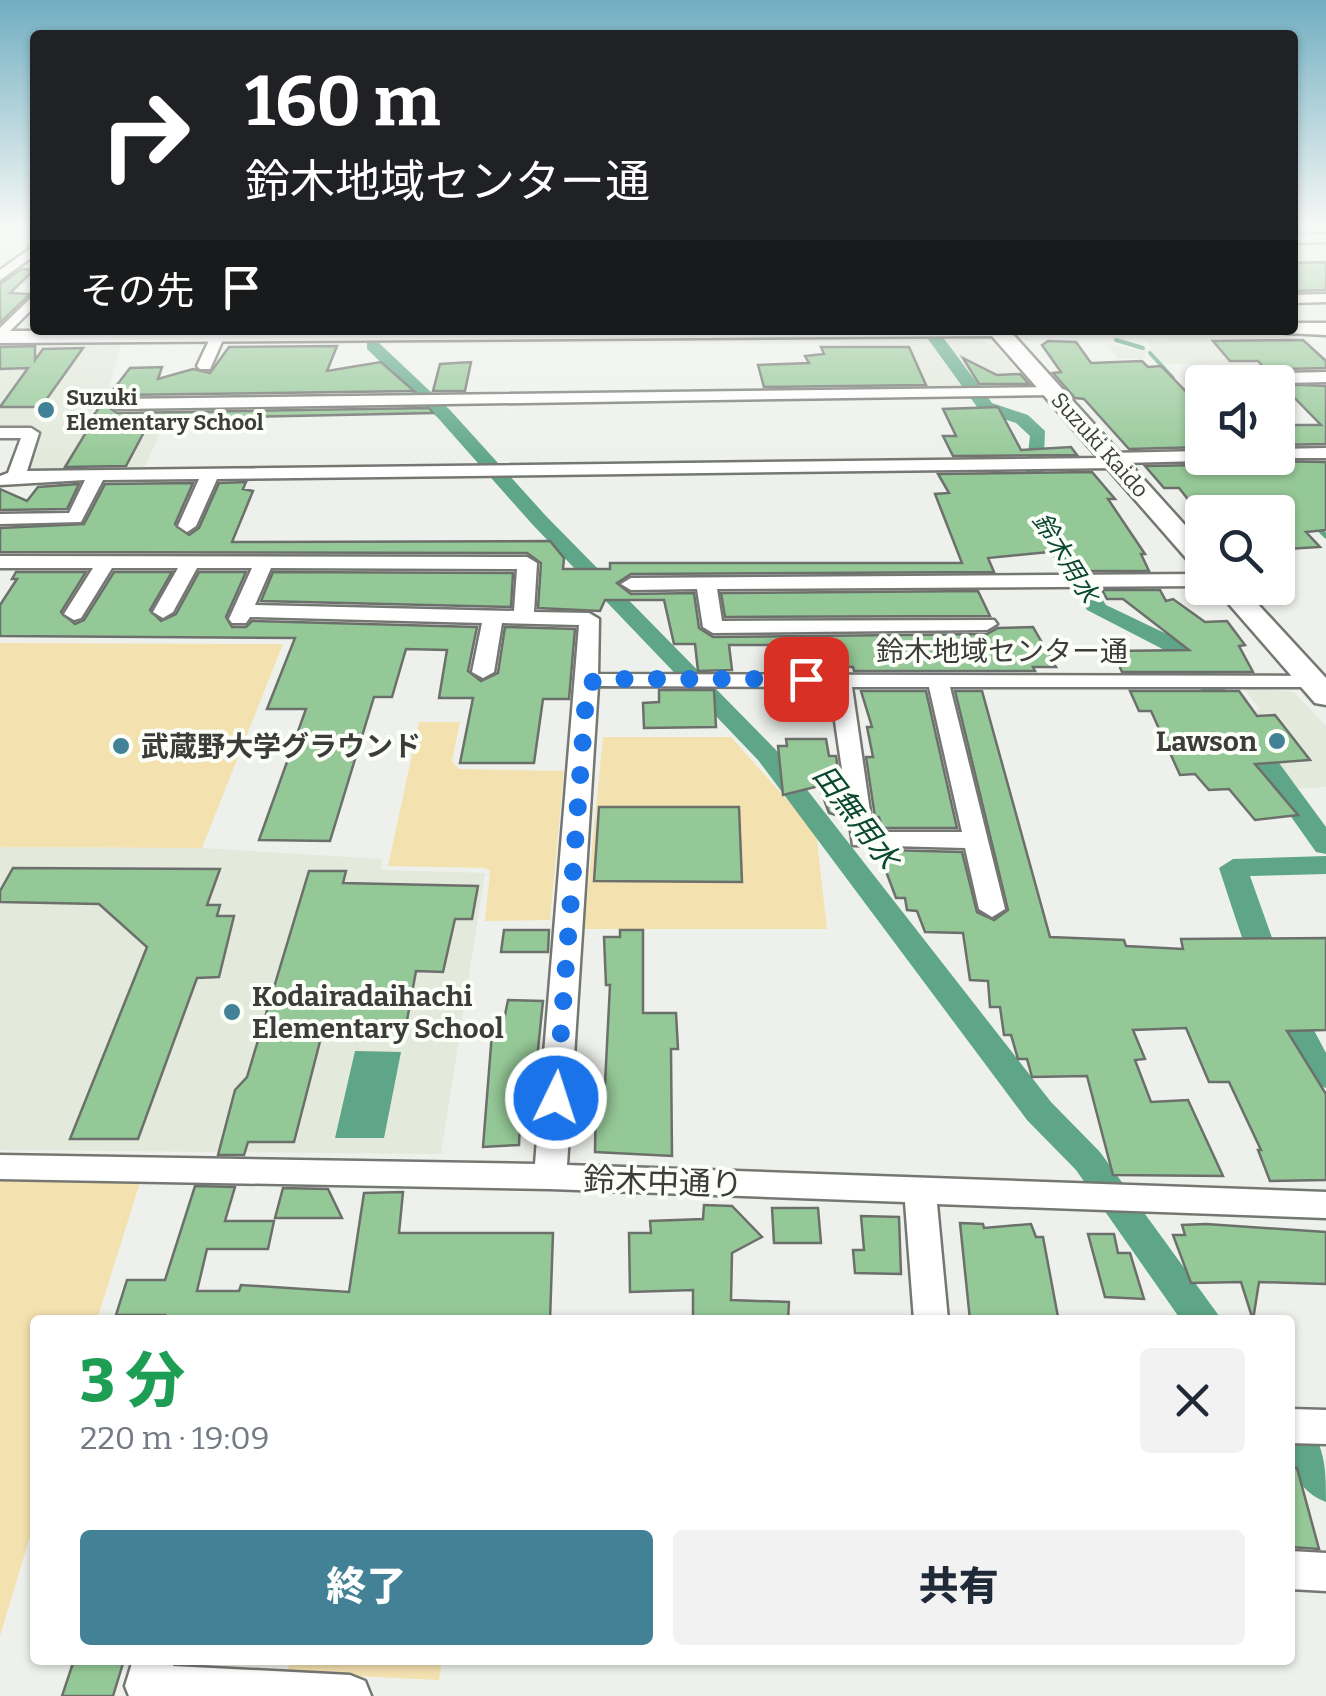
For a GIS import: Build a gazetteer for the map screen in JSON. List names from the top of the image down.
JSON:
{
  "streets": {
    "main road": ["Suzuki Kaido"],
    "street": ["鈴木地域センター通", "鈴木中通り"]
  },
  "water": ["鈴木用水", "田無用水"],
  "places": [
    "Suzuki Elementary School",
    "Lawson",
    "武蔵野大学グラウンド",
    "Kodairadaihachi Elementary School"
  ],
  "page": {
    "turn": ["160 m", "鈴木地域センター通"],
    "then": "その先",
    "heading": ["3 分", "220 m · 19:09"],
    "buttons": ["終了", "共有"]
  }
}
